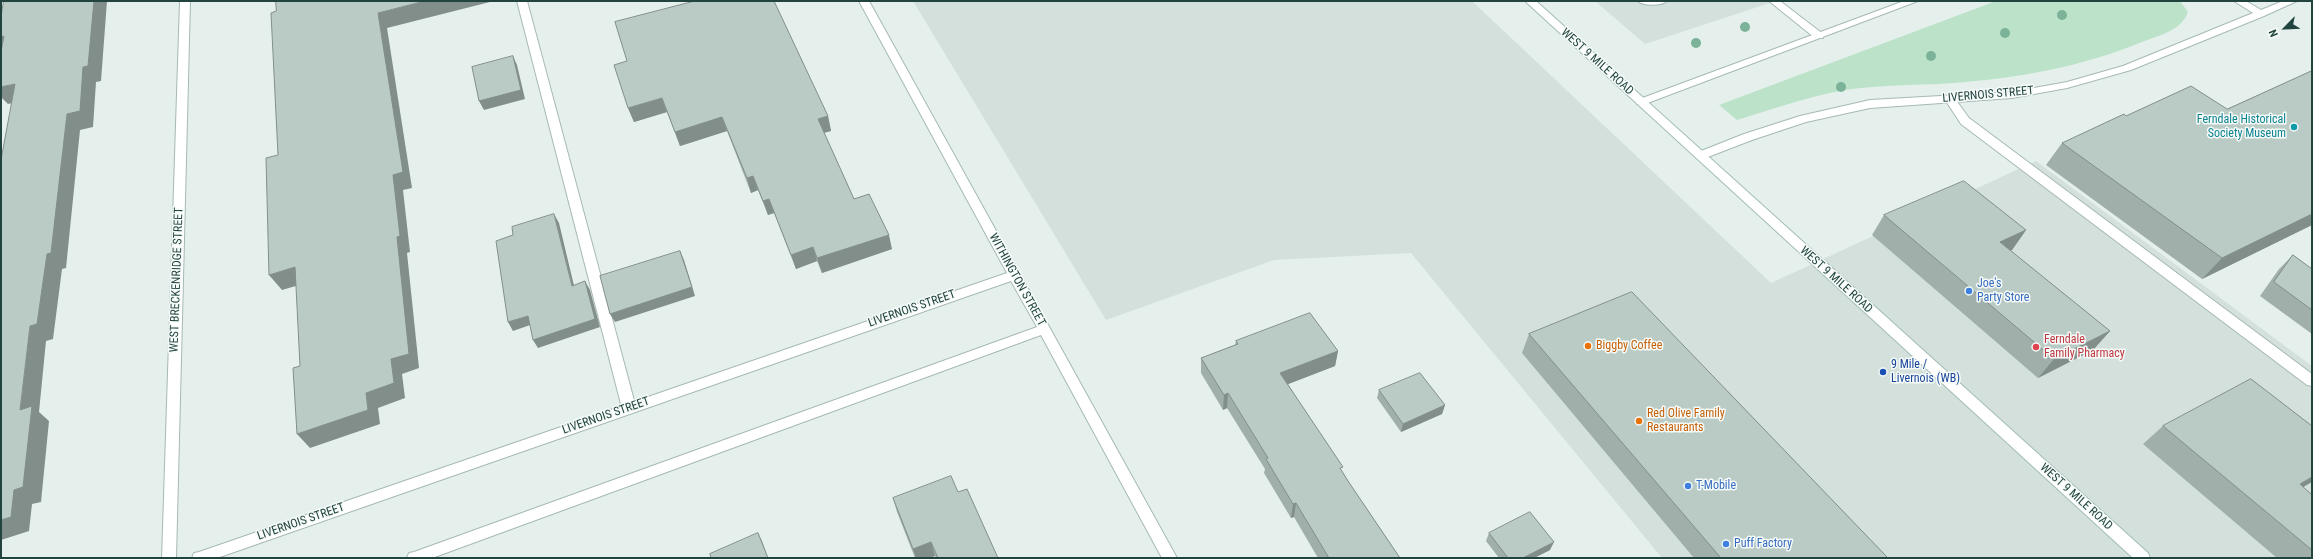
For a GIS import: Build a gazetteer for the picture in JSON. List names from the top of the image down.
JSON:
{
  "streets": {
    "street": [
      "WEST 9 MILE ROAD",
      "LIVERNOIS STREET",
      "WEST BRECKENRIDGE STREET",
      "WITHINGTON STREET"
    ]
  },
  "crossings": [
    ["WEST 9 MILE ROAD", "LIVERNOIS STREET"],
    ["LIVERNOIS STREET", "WITHINGTON STREET"]
  ],
  "places": [
    "Ferndale Historical Society Museum",
    "Joe's Party Store",
    "Biggby Coffee",
    "Ferndale Family Pharmacy",
    "9 Mile / Livernois (WB)",
    "Red Olive Family Restaurants",
    "T-Mobile",
    "Puff Factory"
  ],
  "north": "bottom left"
}
